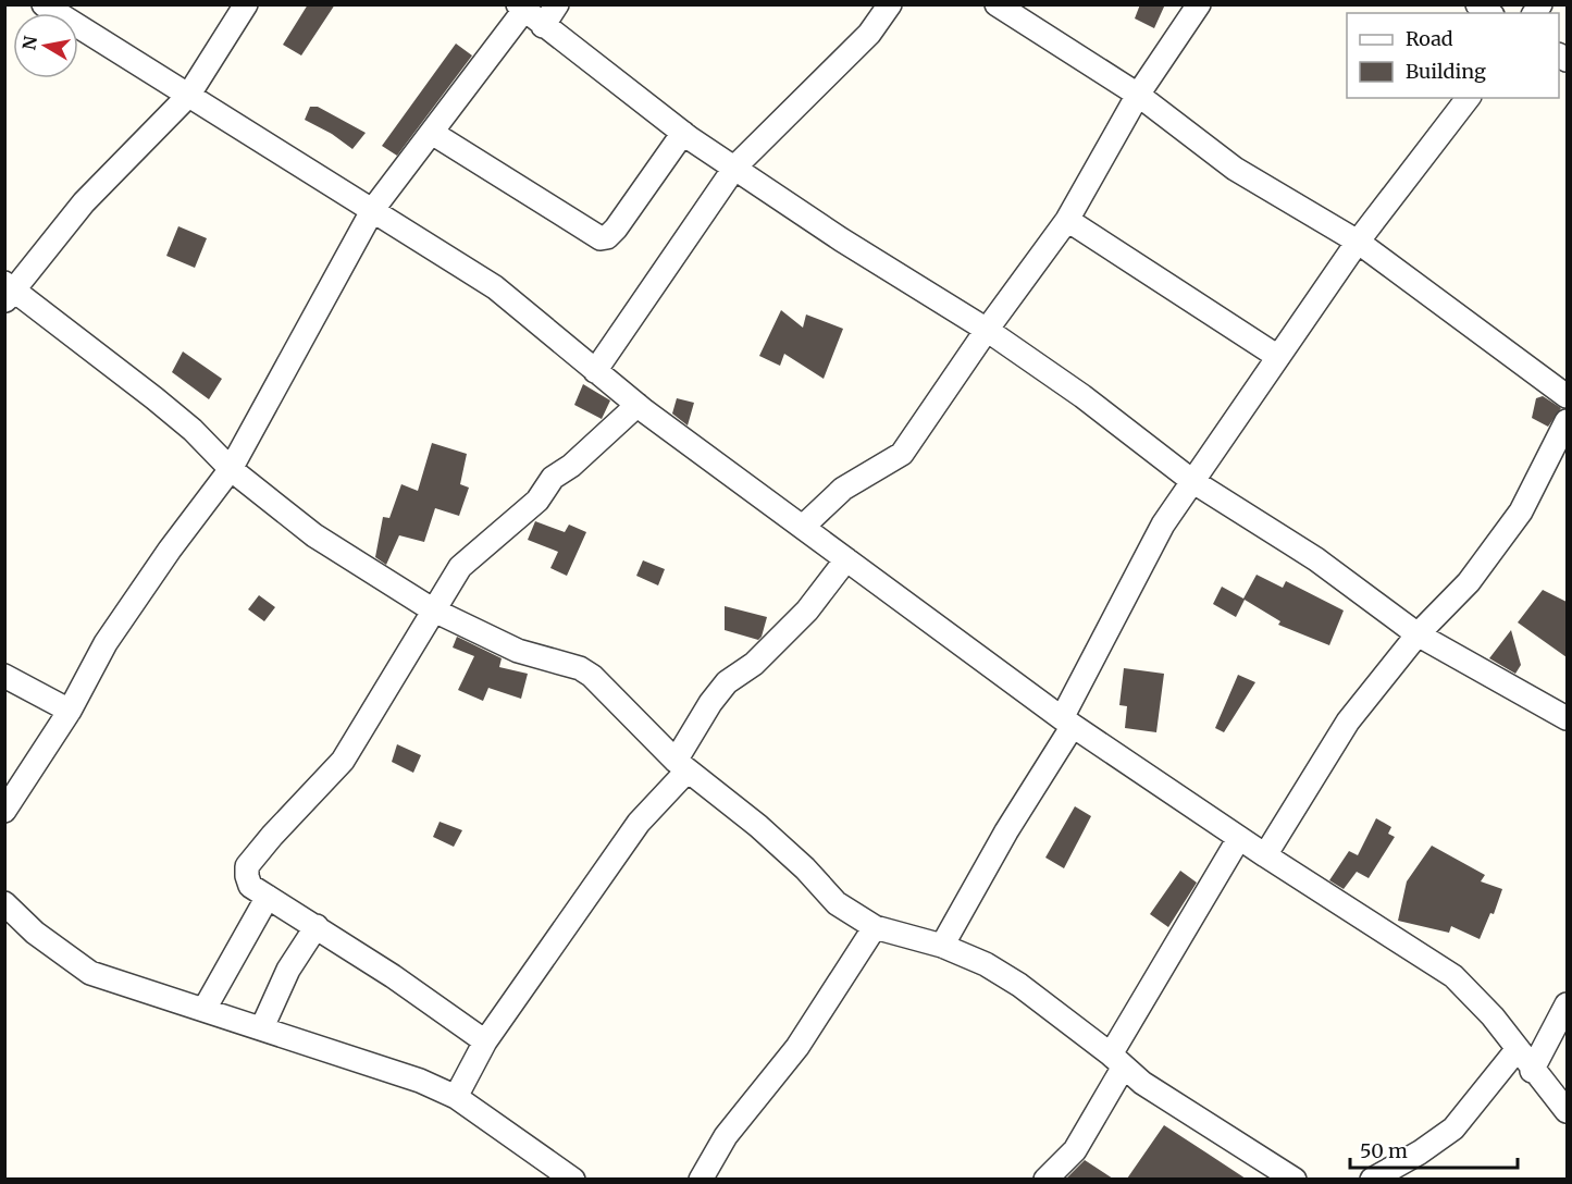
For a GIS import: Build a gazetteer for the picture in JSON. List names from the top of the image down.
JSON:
{
  "legend": ["Road", "Building"],
  "scale_bar": "50 m",
  "north": "left"
}
